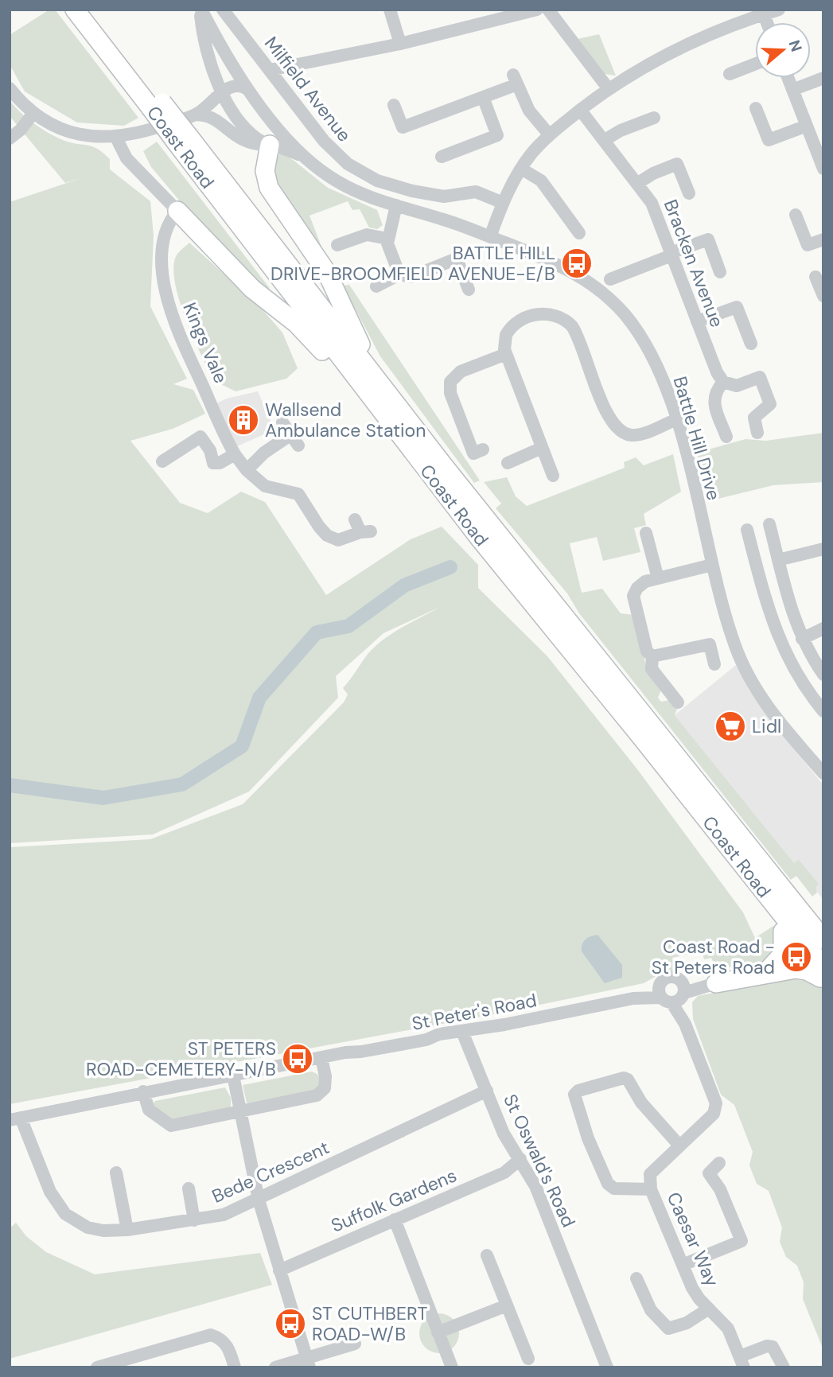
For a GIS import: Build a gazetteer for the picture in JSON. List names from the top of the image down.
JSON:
{
  "streets": {
    "highway": ["Coast Road"],
    "street": [
      "Milfield Avenue",
      "Bracken Avenue",
      "Kings Vale",
      "Battle Hill Drive",
      "St Peter's Road",
      "St Oswald's Road",
      "Bede Crescent",
      "Suffolk Gardens",
      "Caesar Way"
    ]
  },
  "crossings": [
    ["St Peter's Road", "St Oswald's Road"],
    ["St Peter's Road", "Bede Crescent"],
    ["St Peter's Road", "Caesar Way"],
    ["St Oswald's Road", "Bede Crescent"],
    ["St Oswald's Road", "Suffolk Gardens"]
  ],
  "places": {
    "bus stop": [
      "BATTLE HILL DRIVE-BROOMFIELD AVENUE-E/B",
      "Coast Road - St Peters Road",
      "ST PETERS ROAD-CEMETERY-N/B",
      "ST CUTHBERT ROAD-W/B"
    ],
    "building": ["Wallsend Ambulance Station"],
    "supermarket": ["Lidl"]
  },
  "north": "right"
}
